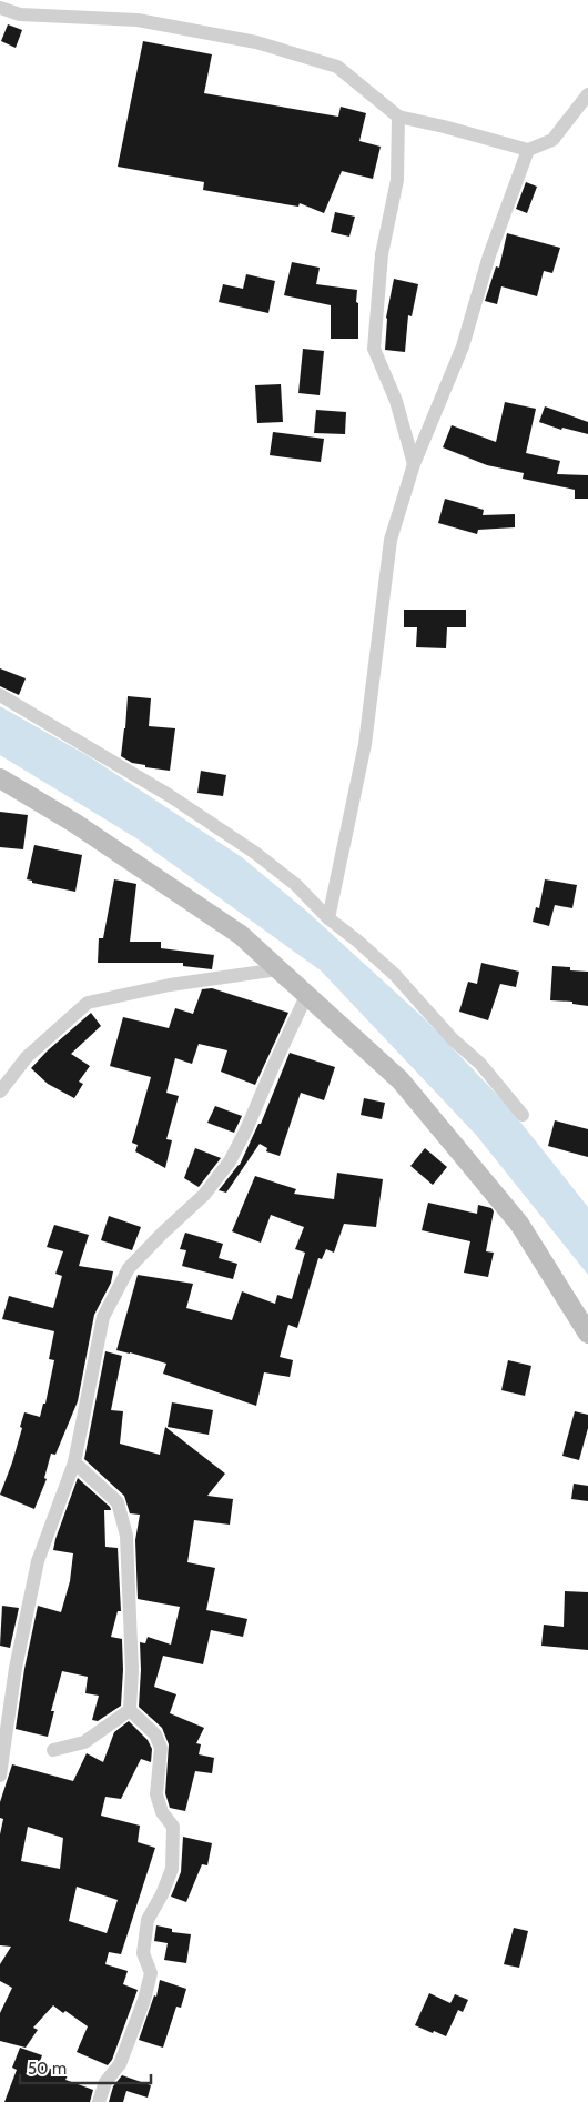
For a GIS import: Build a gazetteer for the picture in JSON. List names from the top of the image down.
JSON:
{
  "scale_bar": "50 m"
}
